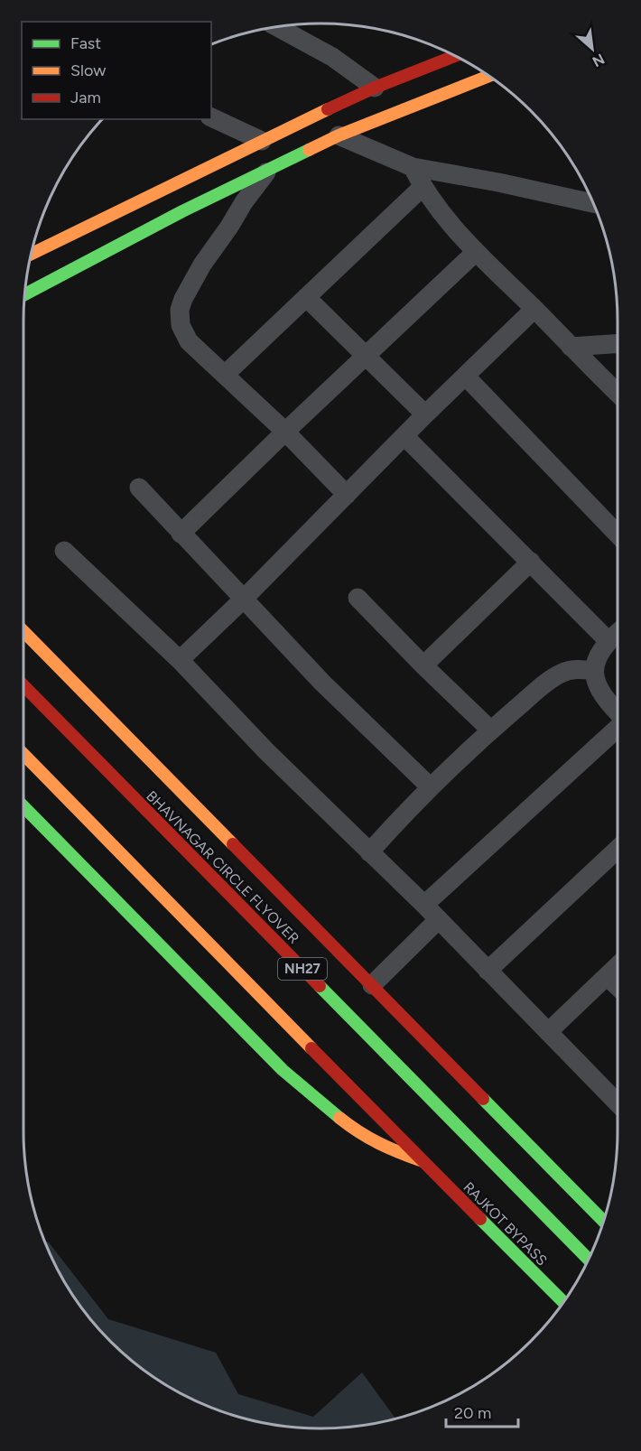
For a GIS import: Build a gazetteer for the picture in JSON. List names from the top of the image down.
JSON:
{
  "streets": {
    "main road": ["BHAVNAGAR CIRCLE FLYOVER", "NH27", "RAJKOT BYPASS"]
  },
  "legend": ["Fast", "Slow", "Jam"],
  "scale_bar": "20 m",
  "north": "bottom right"
}
